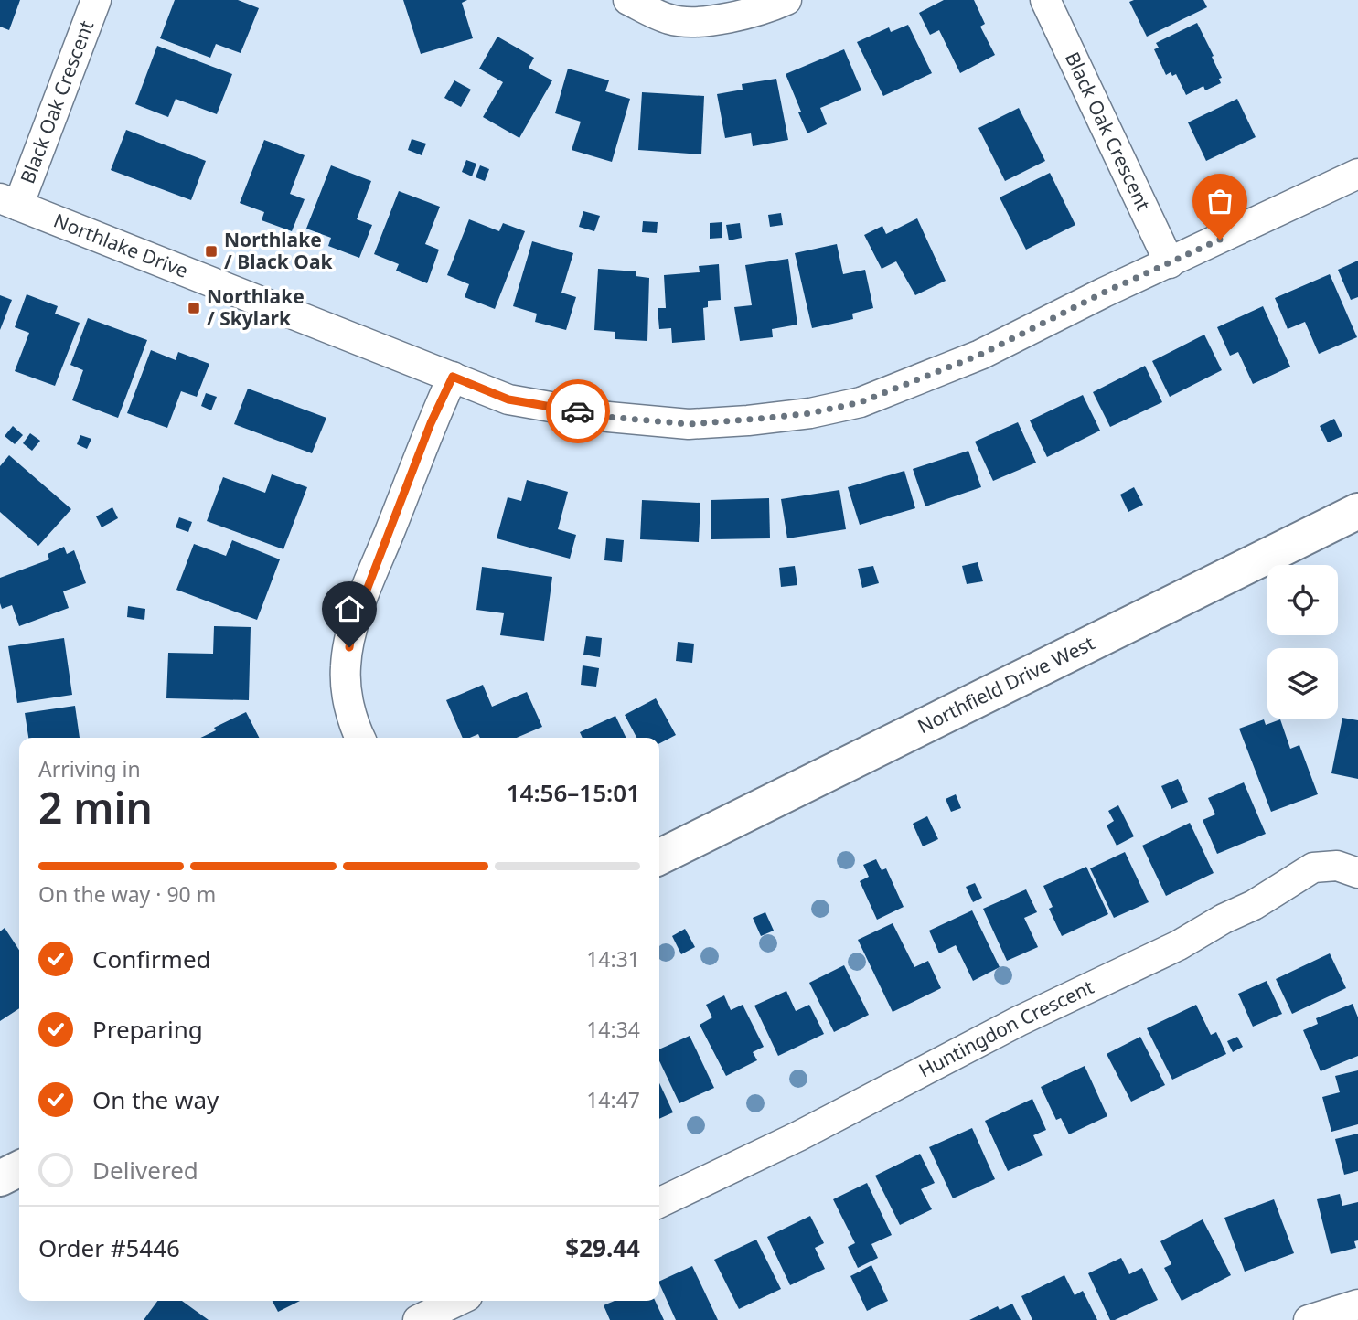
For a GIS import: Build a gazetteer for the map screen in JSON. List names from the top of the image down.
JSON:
{
  "streets": {
    "main road": ["Northfield Drive West"],
    "street": ["Black Oak Crescent", "Northlake Drive", "Huntingdon Crescent"]
  },
  "crossings": [
    ["Black Oak Crescent", "Northlake Drive"]
  ],
  "places": {
    "transit": ["Northlake / Black Oak", "Northlake / Skylark"]
  },
  "page": {
    "heading": ["2 min", "Arriving in", "14:56–15:01"],
    "panel": ["Order #5446", "$29.44"],
    "bar": "On the way · 90 m",
    "list": [
      ["Confirmed", "14:31"],
      ["Preparing", "14:34"],
      ["On the way", "14:47"],
      "Delivered"
    ]
  }
}
